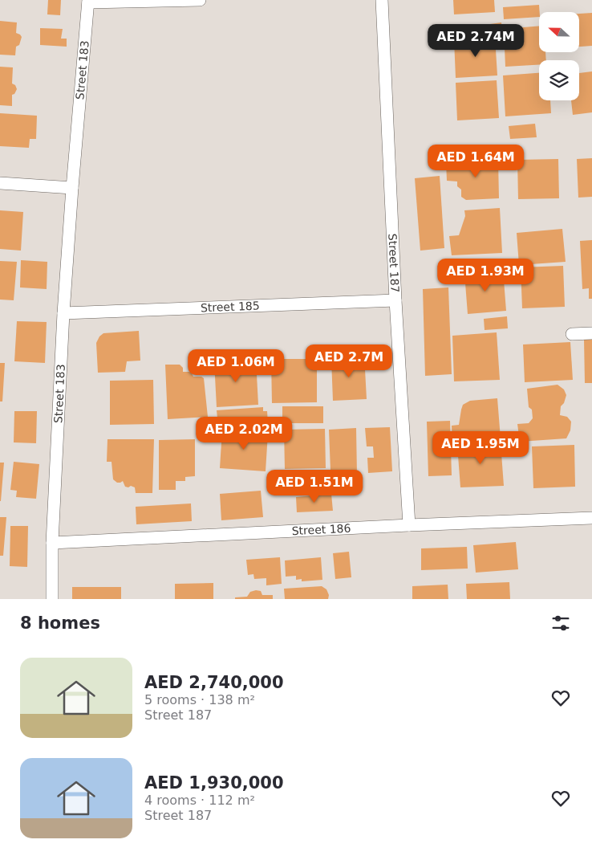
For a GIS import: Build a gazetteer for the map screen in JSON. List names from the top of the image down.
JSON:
{
  "streets": {
    "street": [
      "Street 183",
      "Street 187",
      "Street 185",
      "Street 186"
    ]
  },
  "crossings": [
    ["Street 183", "Street 185"],
    ["Street 183", "Street 186"],
    ["Street 187", "Street 185"],
    ["Street 187", "Street 186"]
  ],
  "north": "left",
  "page": {
    "price": [
      "AED 2.74M",
      "AED 1.64M",
      "AED 1.93M",
      "AED 2.7M",
      "AED 1.06M",
      "AED 2.02M",
      "AED 1.95M",
      "AED 1.51M"
    ],
    "heading": "8 homes",
    "list": [
      {
        "name": "AED 2,740,000",
        "note": "5 rooms · 138 m² · Street 187"
      },
      {
        "name": "AED 1,930,000",
        "note": "4 rooms · 112 m² · Street 187"
      }
    ]
  }
}
